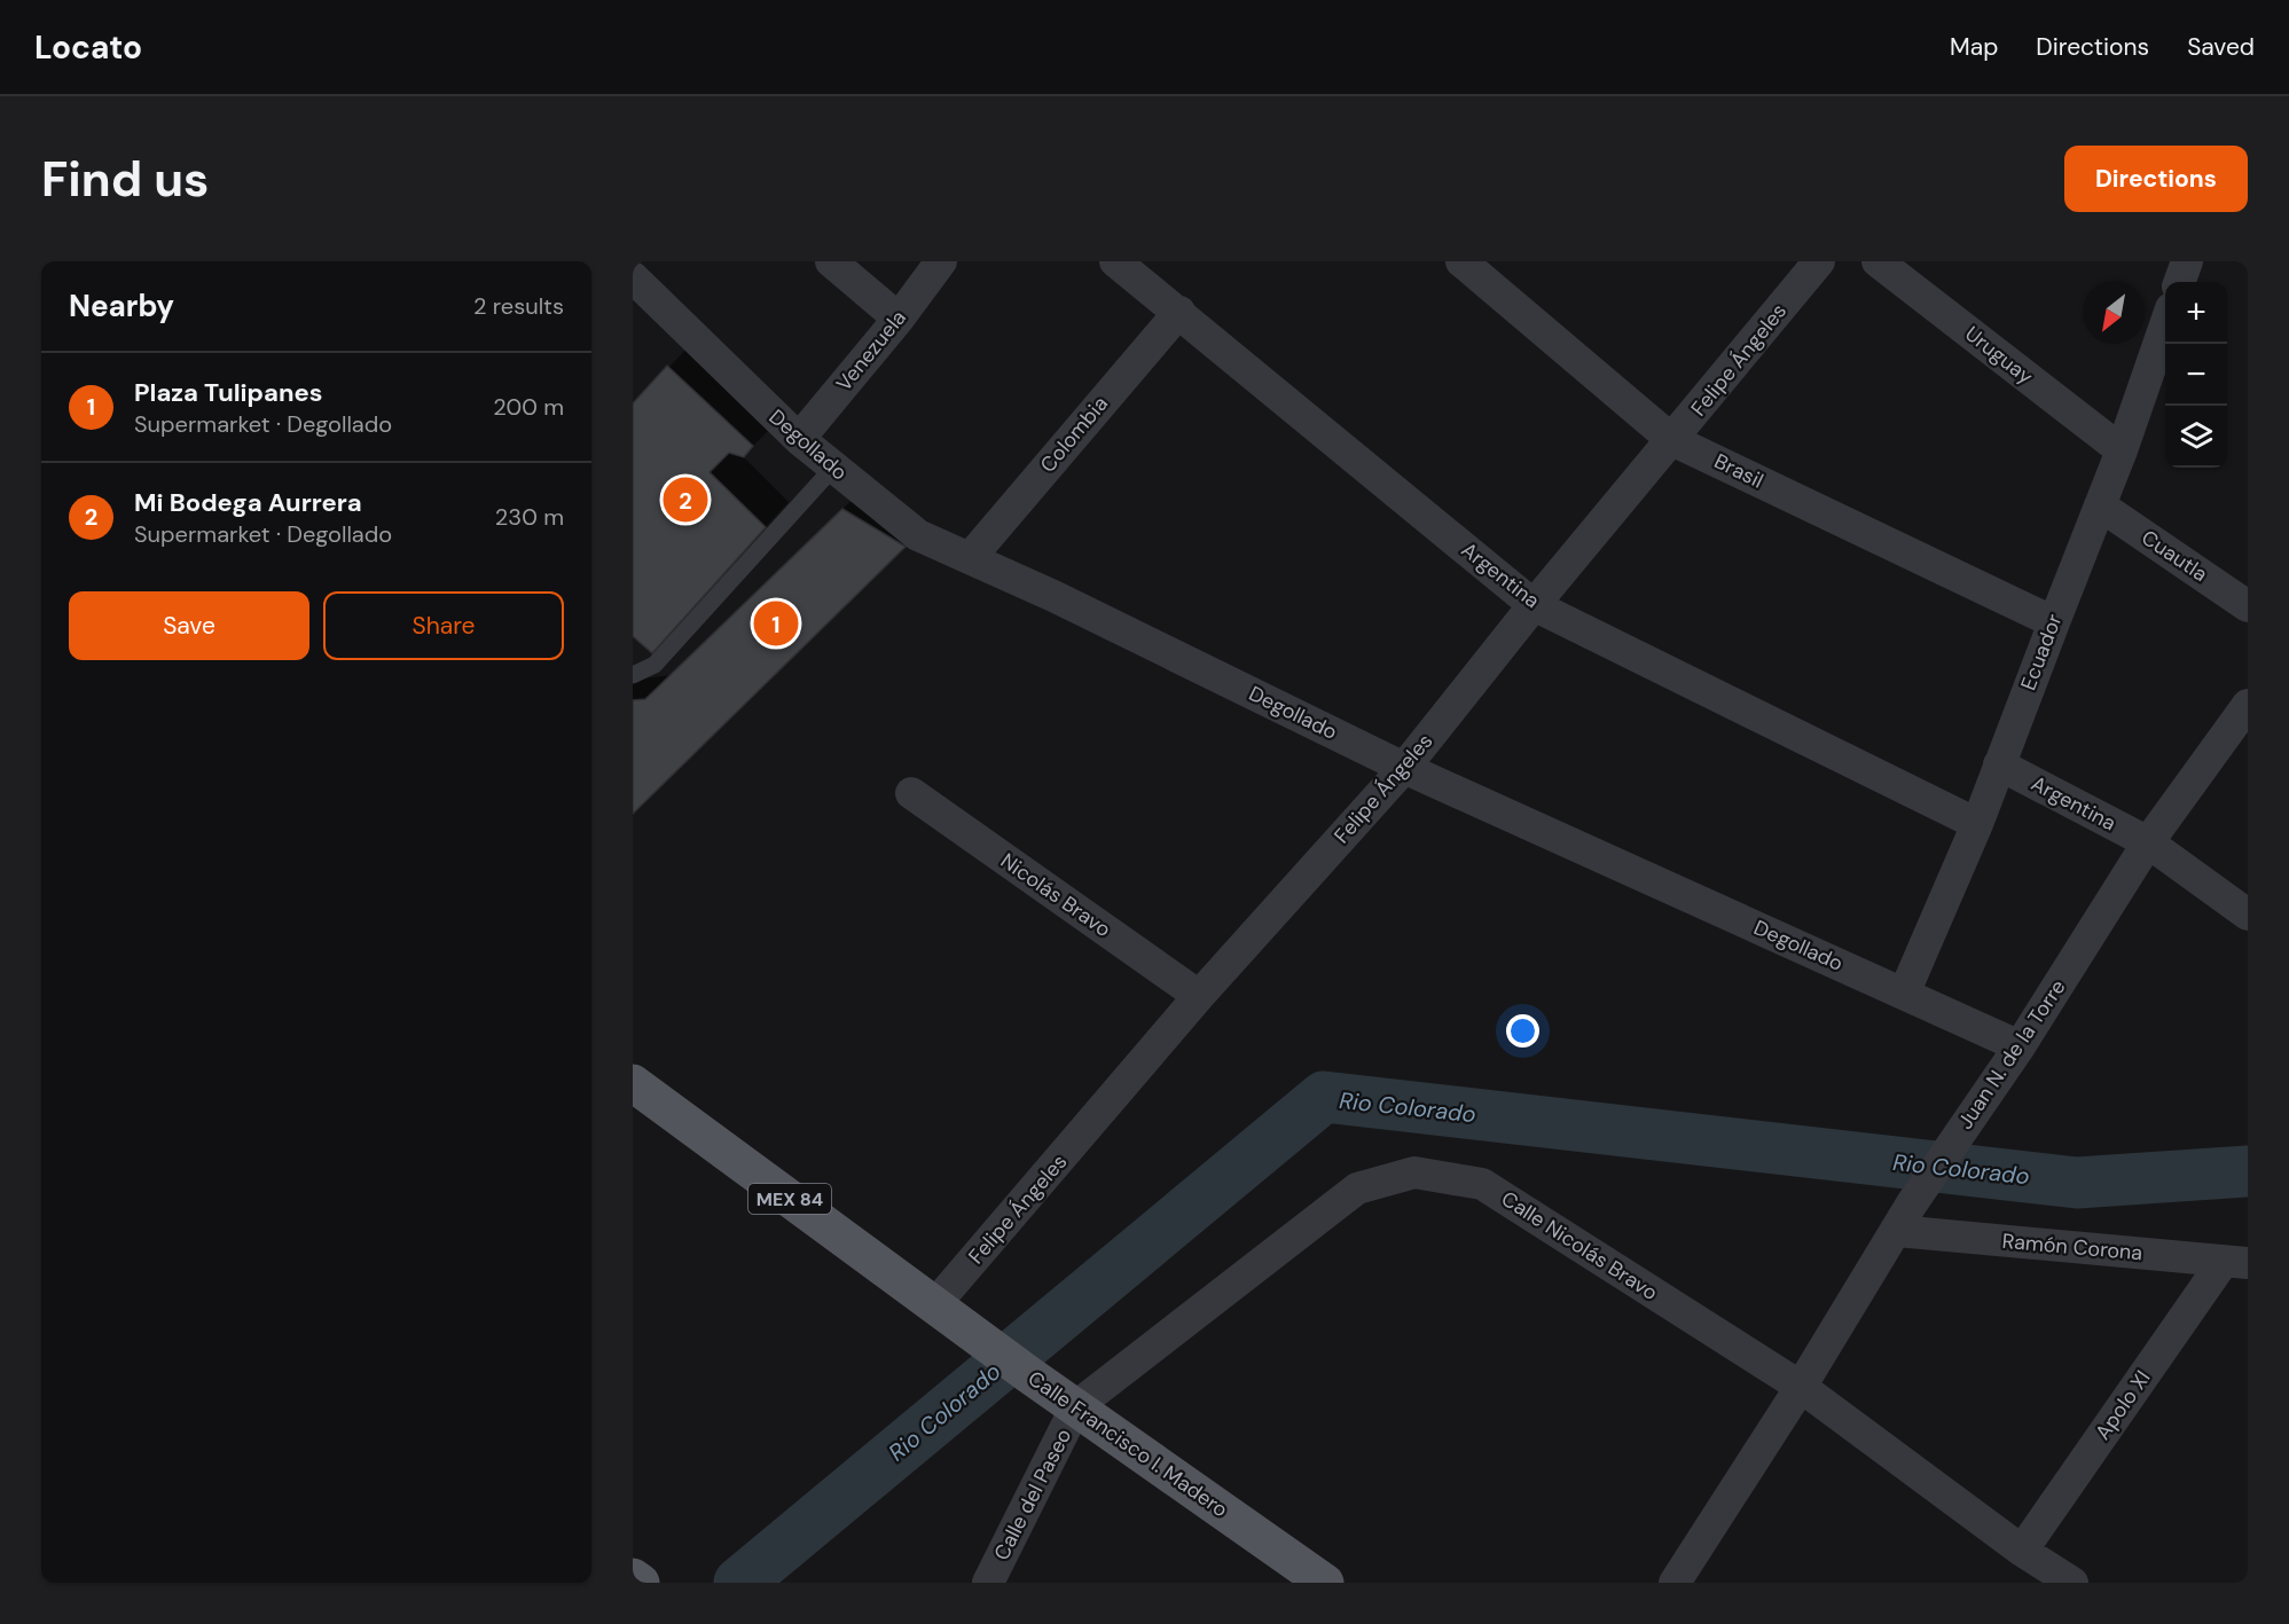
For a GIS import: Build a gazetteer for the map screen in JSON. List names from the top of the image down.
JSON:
{
  "streets": {
    "main road": ["MEX 84", "Calle Francisco I. Madero"],
    "street": [
      "Venezuela",
      "Uruguay",
      "Felipe Ángeles",
      "Colombia",
      "Degollado",
      "Brasil",
      "Cuautla",
      "Argentina",
      "Ecuador",
      "Nicolás Bravo",
      "Juan N. de la Torre",
      "Calle Nicolás Bravo",
      "Ramón Corona",
      "Apolo XI",
      "Calle del Paseo"
    ]
  },
  "crossings": [
    ["Venezuela", "Degollado"],
    ["Uruguay", "Ecuador"],
    ["Felipe Ángeles", "Degollado"],
    ["Felipe Ángeles", "Brasil"],
    ["Felipe Ángeles", "Argentina"],
    ["Felipe Ángeles", "Nicolás Bravo"],
    ["Felipe Ángeles", "Calle Francisco I. Madero"],
    ["Colombia", "Degollado"],
    ["Colombia", "Argentina"],
    ["Degollado", "Ecuador"],
    ["Degollado", "Juan N. de la Torre"],
    ["Brasil", "Ecuador"],
    ["Cuautla", "Ecuador"],
    ["Argentina", "Ecuador"],
    ["Argentina", "Juan N. de la Torre"],
    ["Juan N. de la Torre", "Calle Nicolás Bravo"],
    ["Juan N. de la Torre", "Ramón Corona"],
    ["Calle Nicolás Bravo", "Apolo XI"],
    ["Calle Nicolás Bravo", "Calle Francisco I. Madero"],
    ["Calle Nicolás Bravo", "Calle del Paseo"],
    ["Ramón Corona", "Apolo XI"],
    ["Calle Francisco I. Madero", "Calle del Paseo"]
  ],
  "water": ["Rio Colorado"],
  "north": "bottom left",
  "page": {
    "header": "Locato",
    "nav": ["Map", "Directions", "Saved"],
    "buttons": [
      "Directions",
      ["Save", "Share"]
    ],
    "title": "Find us",
    "heading": ["Nearby", "2 results"],
    "map_buttons": ["+", "−"],
    "list": [
      {
        "mark": "1",
        "name": "Plaza Tulipanes",
        "note": "Supermarket · Degollado",
        "value": "200 m"
      },
      {
        "mark": "2",
        "name": "Mi Bodega Aurrera",
        "note": "Supermarket · Degollado",
        "value": "230 m"
      }
    ],
    "pins": ["2", "1"]
  }
}
